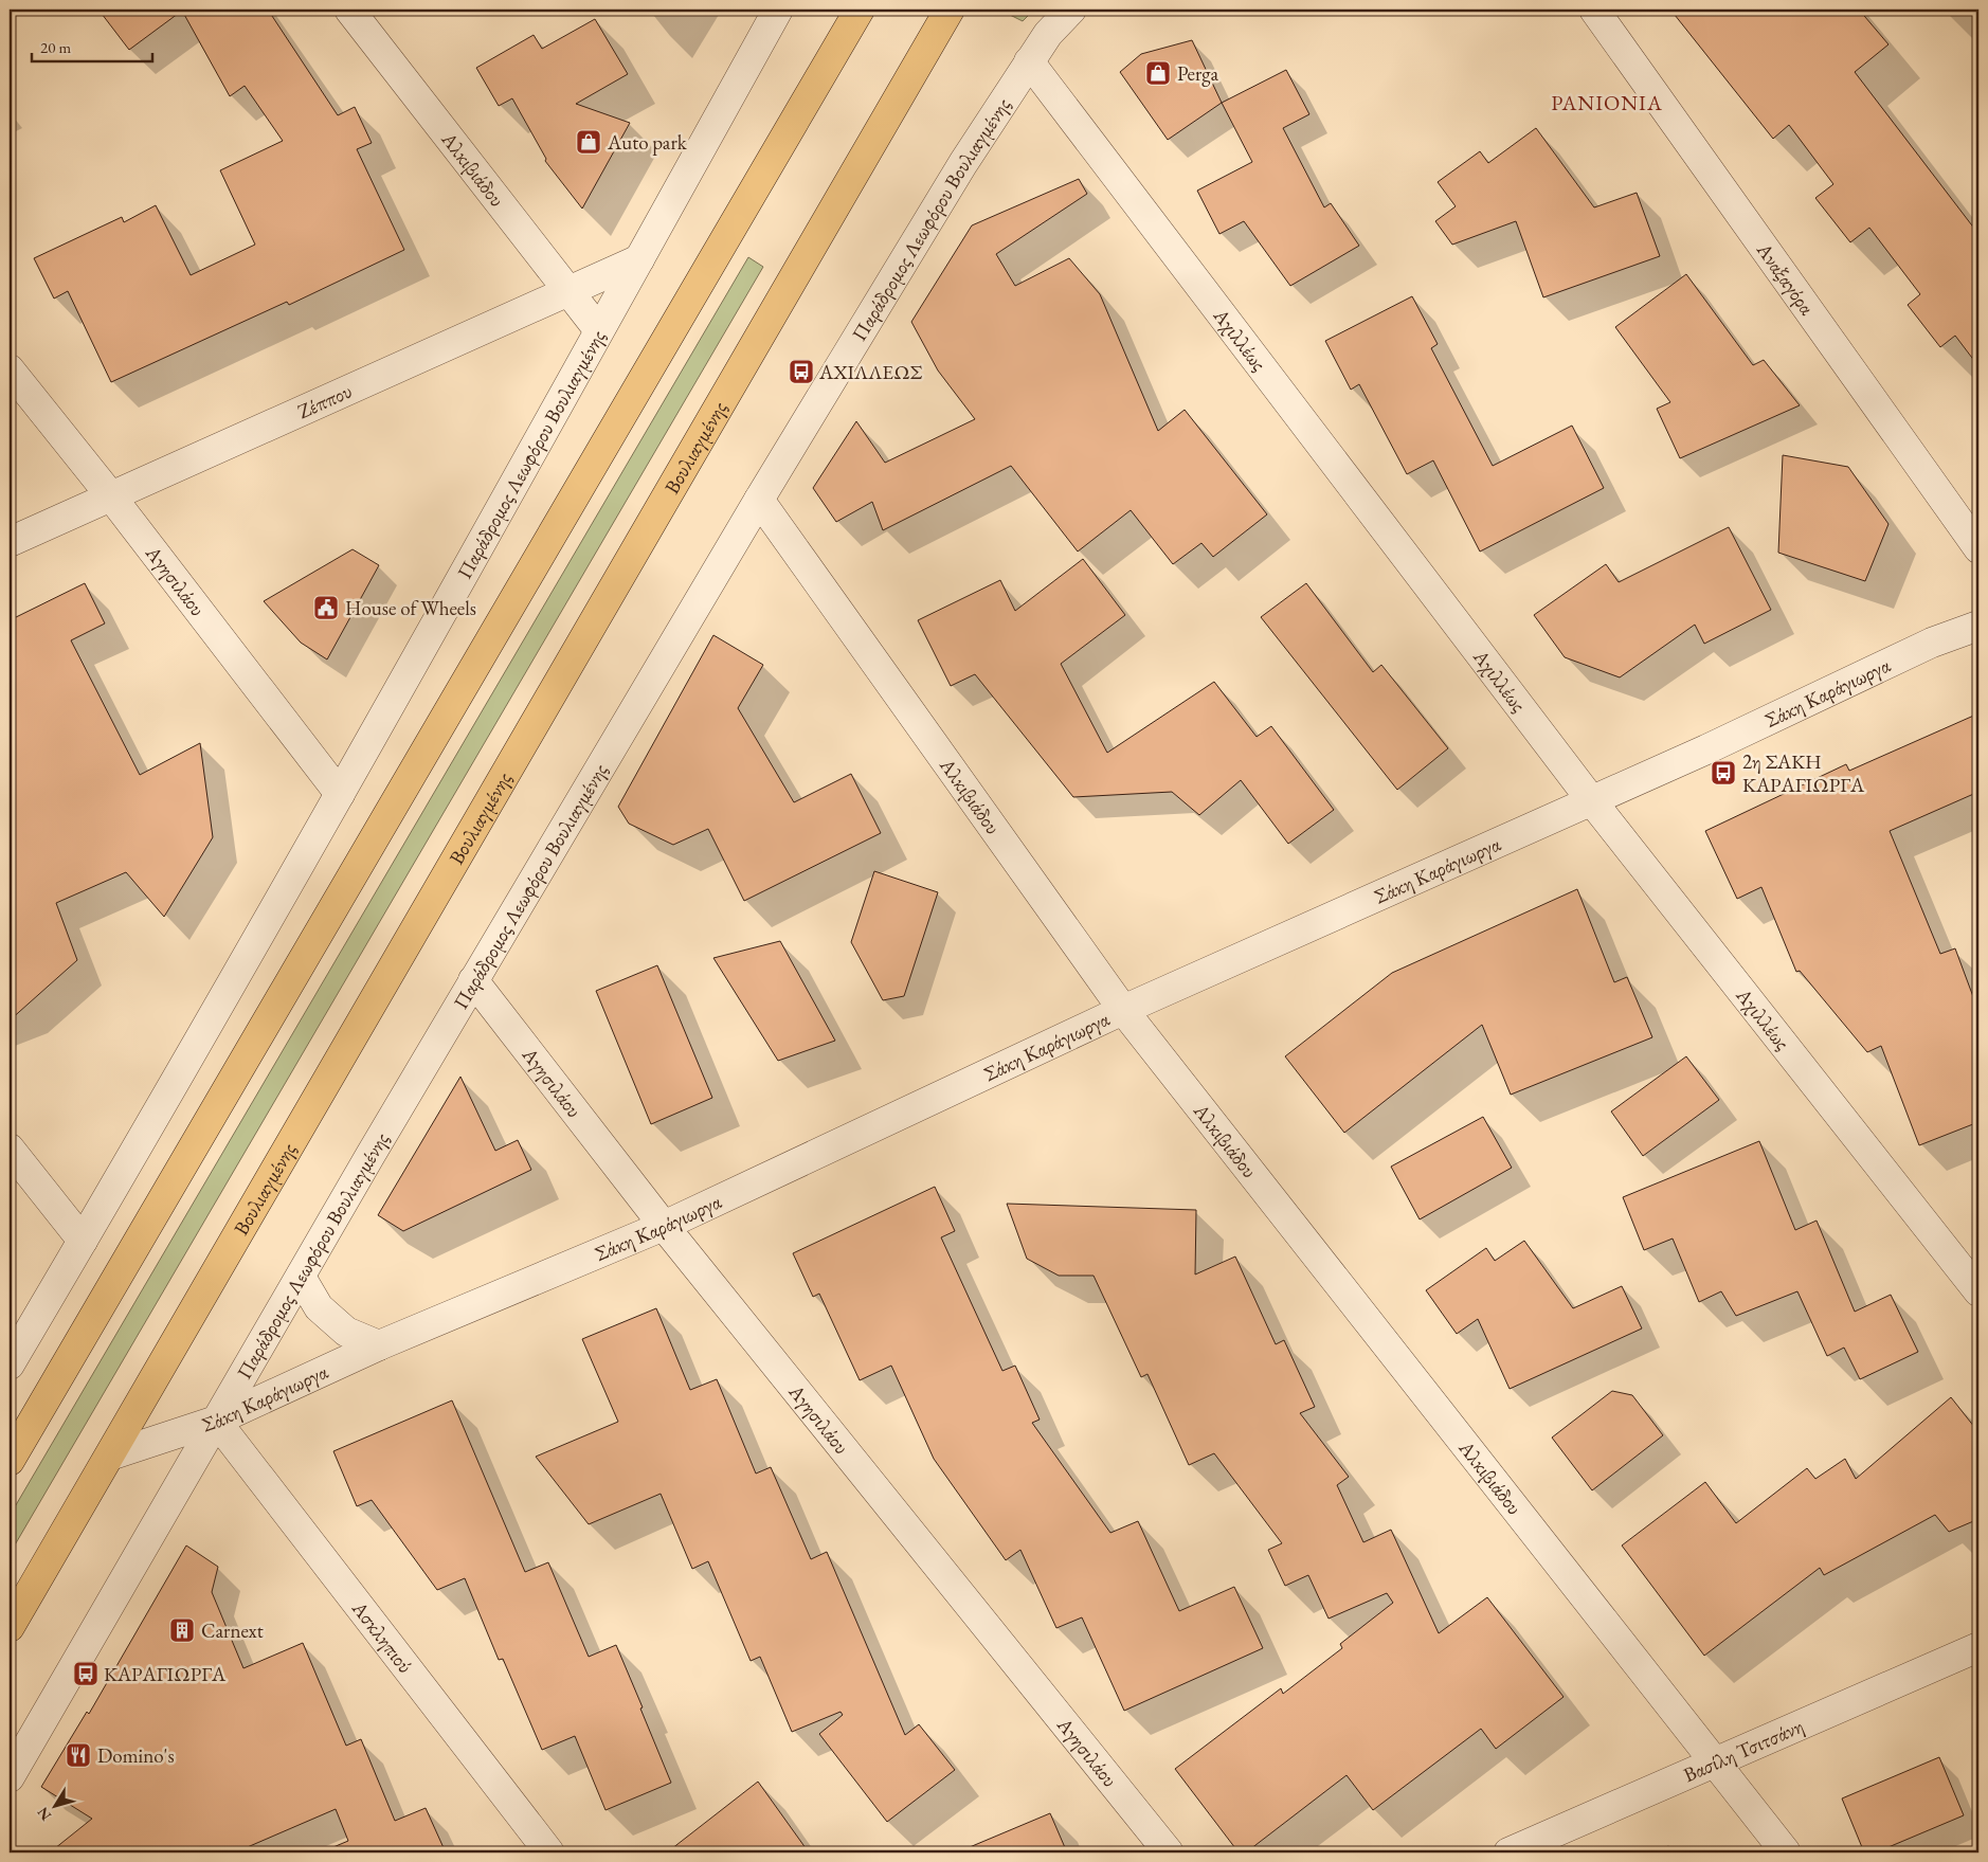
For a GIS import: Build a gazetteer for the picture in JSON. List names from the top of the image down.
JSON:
{
  "streets": {
    "main road": ["Βουλιαγμένης"],
    "street": [
      "Αλκιβιάδου",
      "Παράδρομος Λεωφόρου Βουλιαγμένης",
      "Αναξαγόρα",
      "Αχιλλέως",
      "Ζέππου",
      "Αγησιλάου",
      "Σάκη Καράγιωργα",
      "Ασκληπιού",
      "Βασίλη Τσιτσάνη"
    ]
  },
  "crossings": [
    ["Αλκιβιάδου", "Παράδρομος Λεωφόρου Βουλιαγμένης"],
    ["Αλκιβιάδου", "Ζέππου"],
    ["Αλκιβιάδου", "Σάκη Καράγιωργα"],
    ["Αλκιβιάδου", "Βασίλη Τσιτσάνη"],
    ["Παράδρομος Λεωφόρου Βουλιαγμένης", "Αχιλλέως"],
    ["Παράδρομος Λεωφόρου Βουλιαγμένης", "Ζέππου"],
    ["Παράδρομος Λεωφόρου Βουλιαγμένης", "Αγησιλάου"],
    ["Παράδρομος Λεωφόρου Βουλιαγμένης", "Σάκη Καράγιωργα"],
    ["Παράδρομος Λεωφόρου Βουλιαγμένης", "Ασκληπιού"],
    ["Αχιλλέως", "Σάκη Καράγιωργα"],
    ["Ζέππου", "Αγησιλάου"],
    ["Βουλιαγμένης", "Σάκη Καράγιωργα"],
    ["Αγησιλάου", "Σάκη Καράγιωργα"],
    ["Σάκη Καράγιωργα", "Ασκληπιού"]
  ],
  "districts": ["PANIONIA"],
  "places": {
    "shop": ["Perga", "Auto park"],
    "bus stop": ["ΑΧΙΛΛΕΩΣ", "2η ΣΑΚΗ ΚΑΡΑΓΙΩΡΓΑ", "ΚΑΡΑΓΙΩΡΓΑ"],
    "public building": ["House of Wheels"],
    "building": ["Carnext"],
    "restaurant": ["Domino's"]
  },
  "scale_bar": "20 m",
  "north": "bottom left"
}
